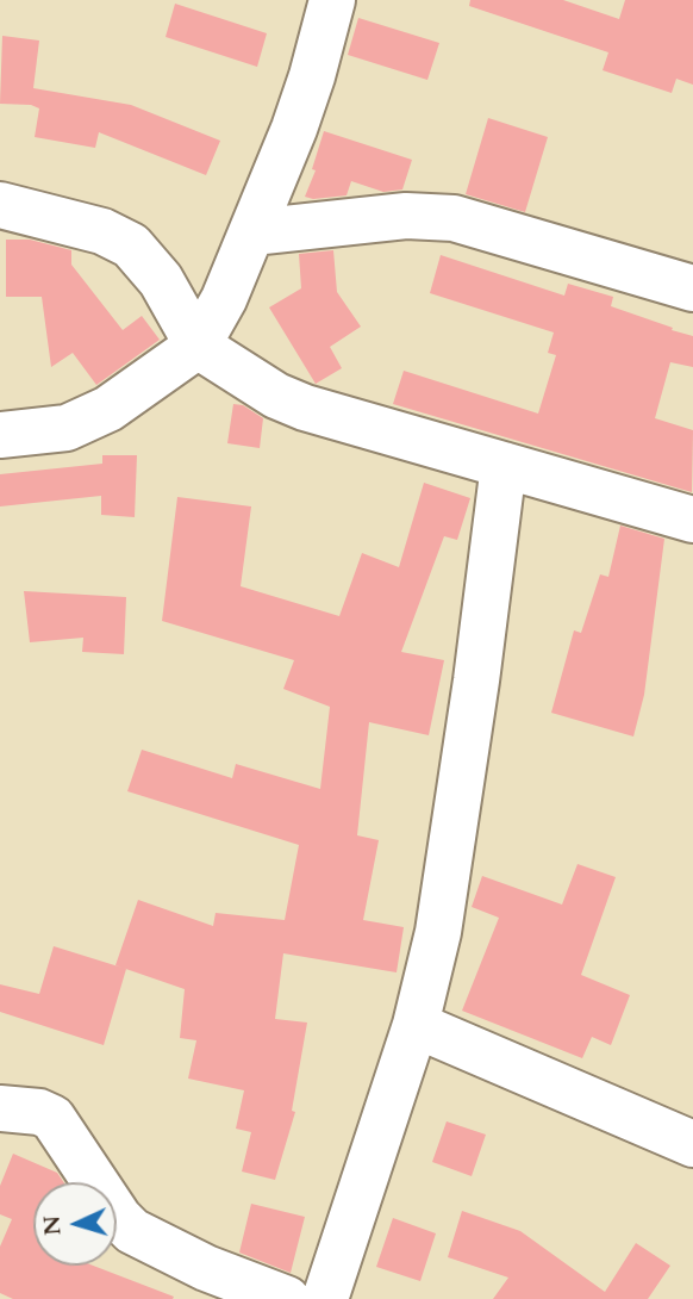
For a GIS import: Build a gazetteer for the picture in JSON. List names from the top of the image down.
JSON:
{
  "north": "left"
}
